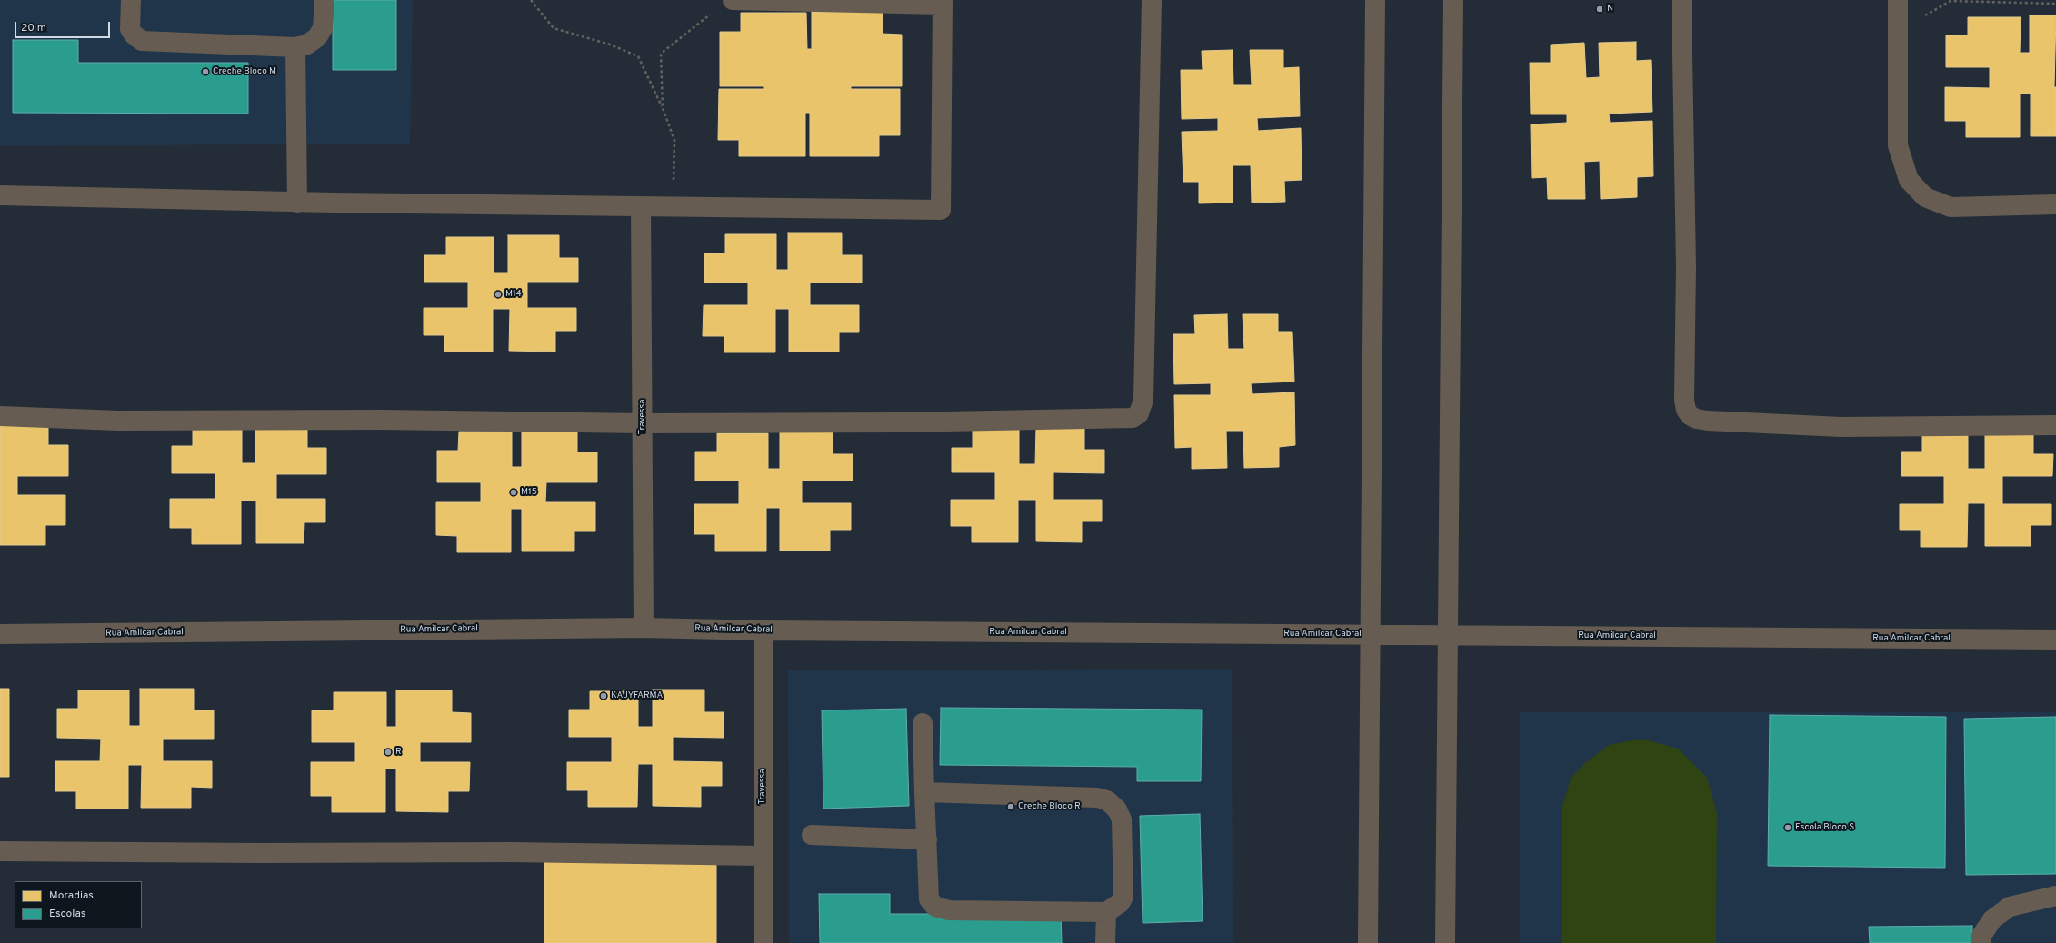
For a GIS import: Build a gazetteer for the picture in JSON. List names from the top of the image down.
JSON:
{
  "streets": {
    "street": ["Travessa", "Rua Amilcar Cabral"]
  },
  "crossings": [
    ["Travessa", "Rua Amilcar Cabral"]
  ],
  "places": [
    "N",
    "Creche Bloco M",
    "M14",
    "M15",
    "KAJYFARMA",
    "R",
    "Creche Bloco R",
    "Escola Bloco S"
  ],
  "legend": ["Moradias", "Escolas"],
  "scale_bar": "20 m"
}
